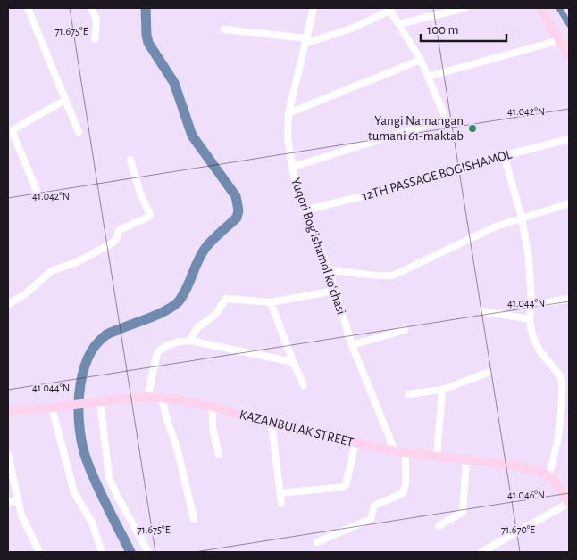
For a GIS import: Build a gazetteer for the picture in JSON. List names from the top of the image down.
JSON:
{
  "streets": {
    "main road": ["KAZANBULAK STREET"],
    "street": ["12TH PASSAGE BOGISHAMOL", "Yuqori Bogʻishamol koʻchasi"]
  },
  "crossings": [
    ["12TH PASSAGE BOGISHAMOL", "Yuqori Bogʻishamol koʻchasi"],
    ["Yuqori Bogʻishamol koʻchasi", "KAZANBULAK STREET"]
  ],
  "places": ["Yangi Namangan tumani 61-maktab"],
  "scale_bar": "100 m",
  "coordinates": [
    "71.675°E",
    "41.042°N",
    "41.044°N",
    "41.046°N",
    "71.670°E"
  ]
}
